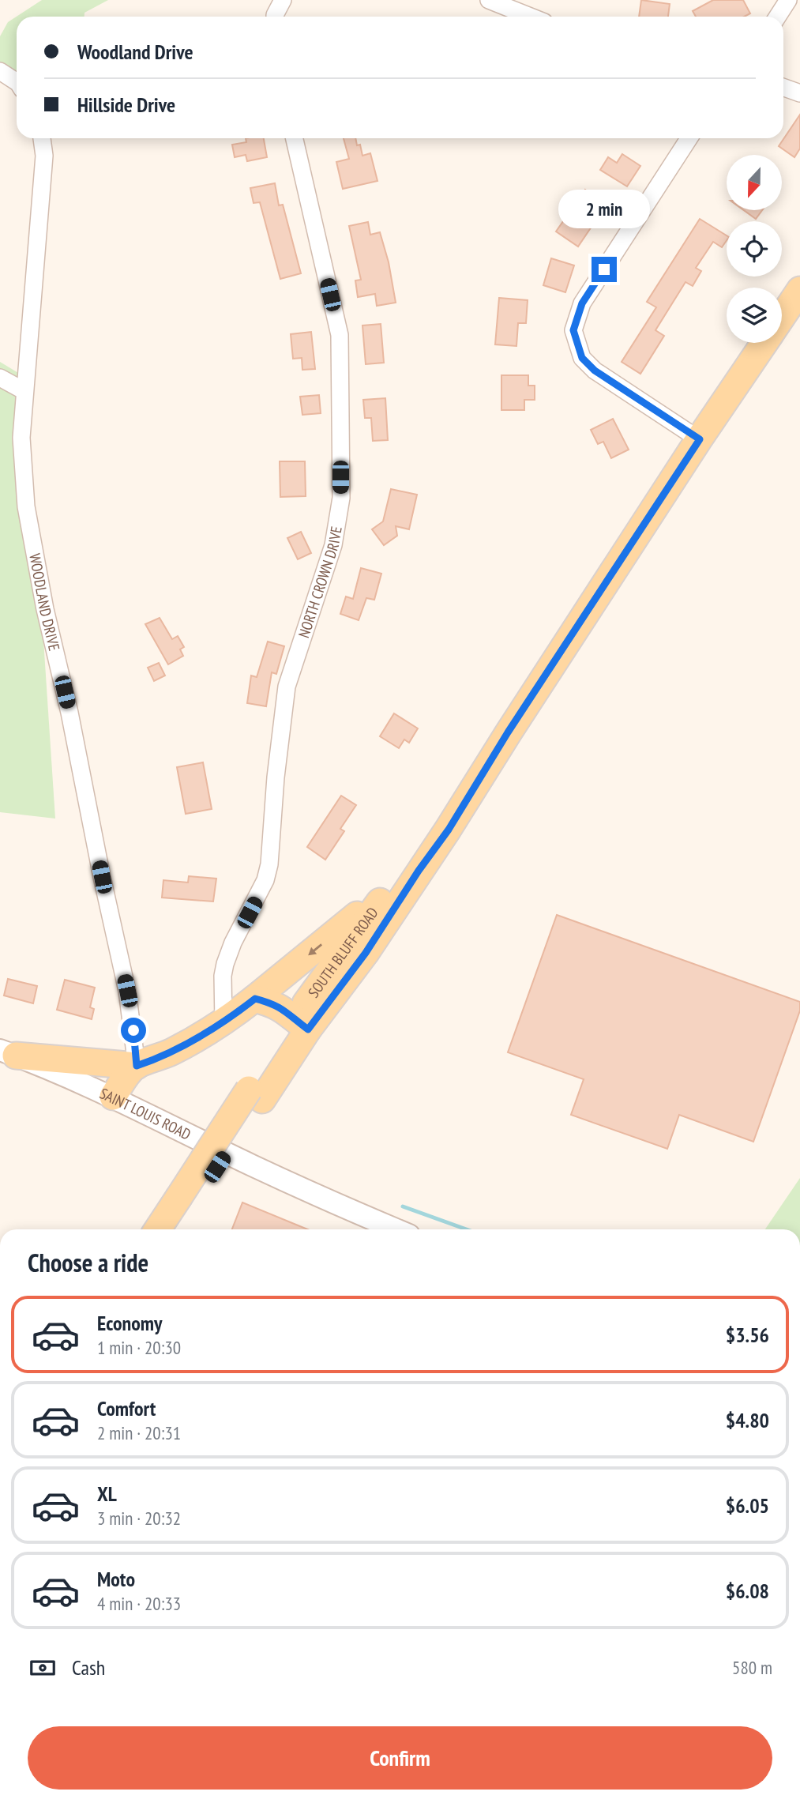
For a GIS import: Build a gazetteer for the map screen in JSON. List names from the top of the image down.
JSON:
{
  "streets": {
    "main road": ["SOUTH BLUFF ROAD"],
    "street": ["NORTH CROWN DRIVE", "WOODLAND DRIVE", "SAINT LOUIS ROAD"]
  },
  "north": "bottom",
  "page": {
    "banner": ["Woodland Drive", "Hillside Drive"],
    "bubble": "2 min",
    "heading": "Choose a ride",
    "list": [
      {
        "name": "Economy",
        "note": "1 min · 20:30",
        "value": "$3.56"
      },
      {
        "name": "Comfort",
        "note": "2 min · 20:31",
        "value": "$4.80"
      },
      {
        "name": "XL",
        "note": "3 min · 20:32",
        "value": "$6.05"
      },
      {
        "name": "Moto",
        "note": "4 min · 20:33",
        "value": "$6.08"
      }
    ],
    "pay": ["Cash", "580 m"],
    "buttons": "Confirm"
  }
}
